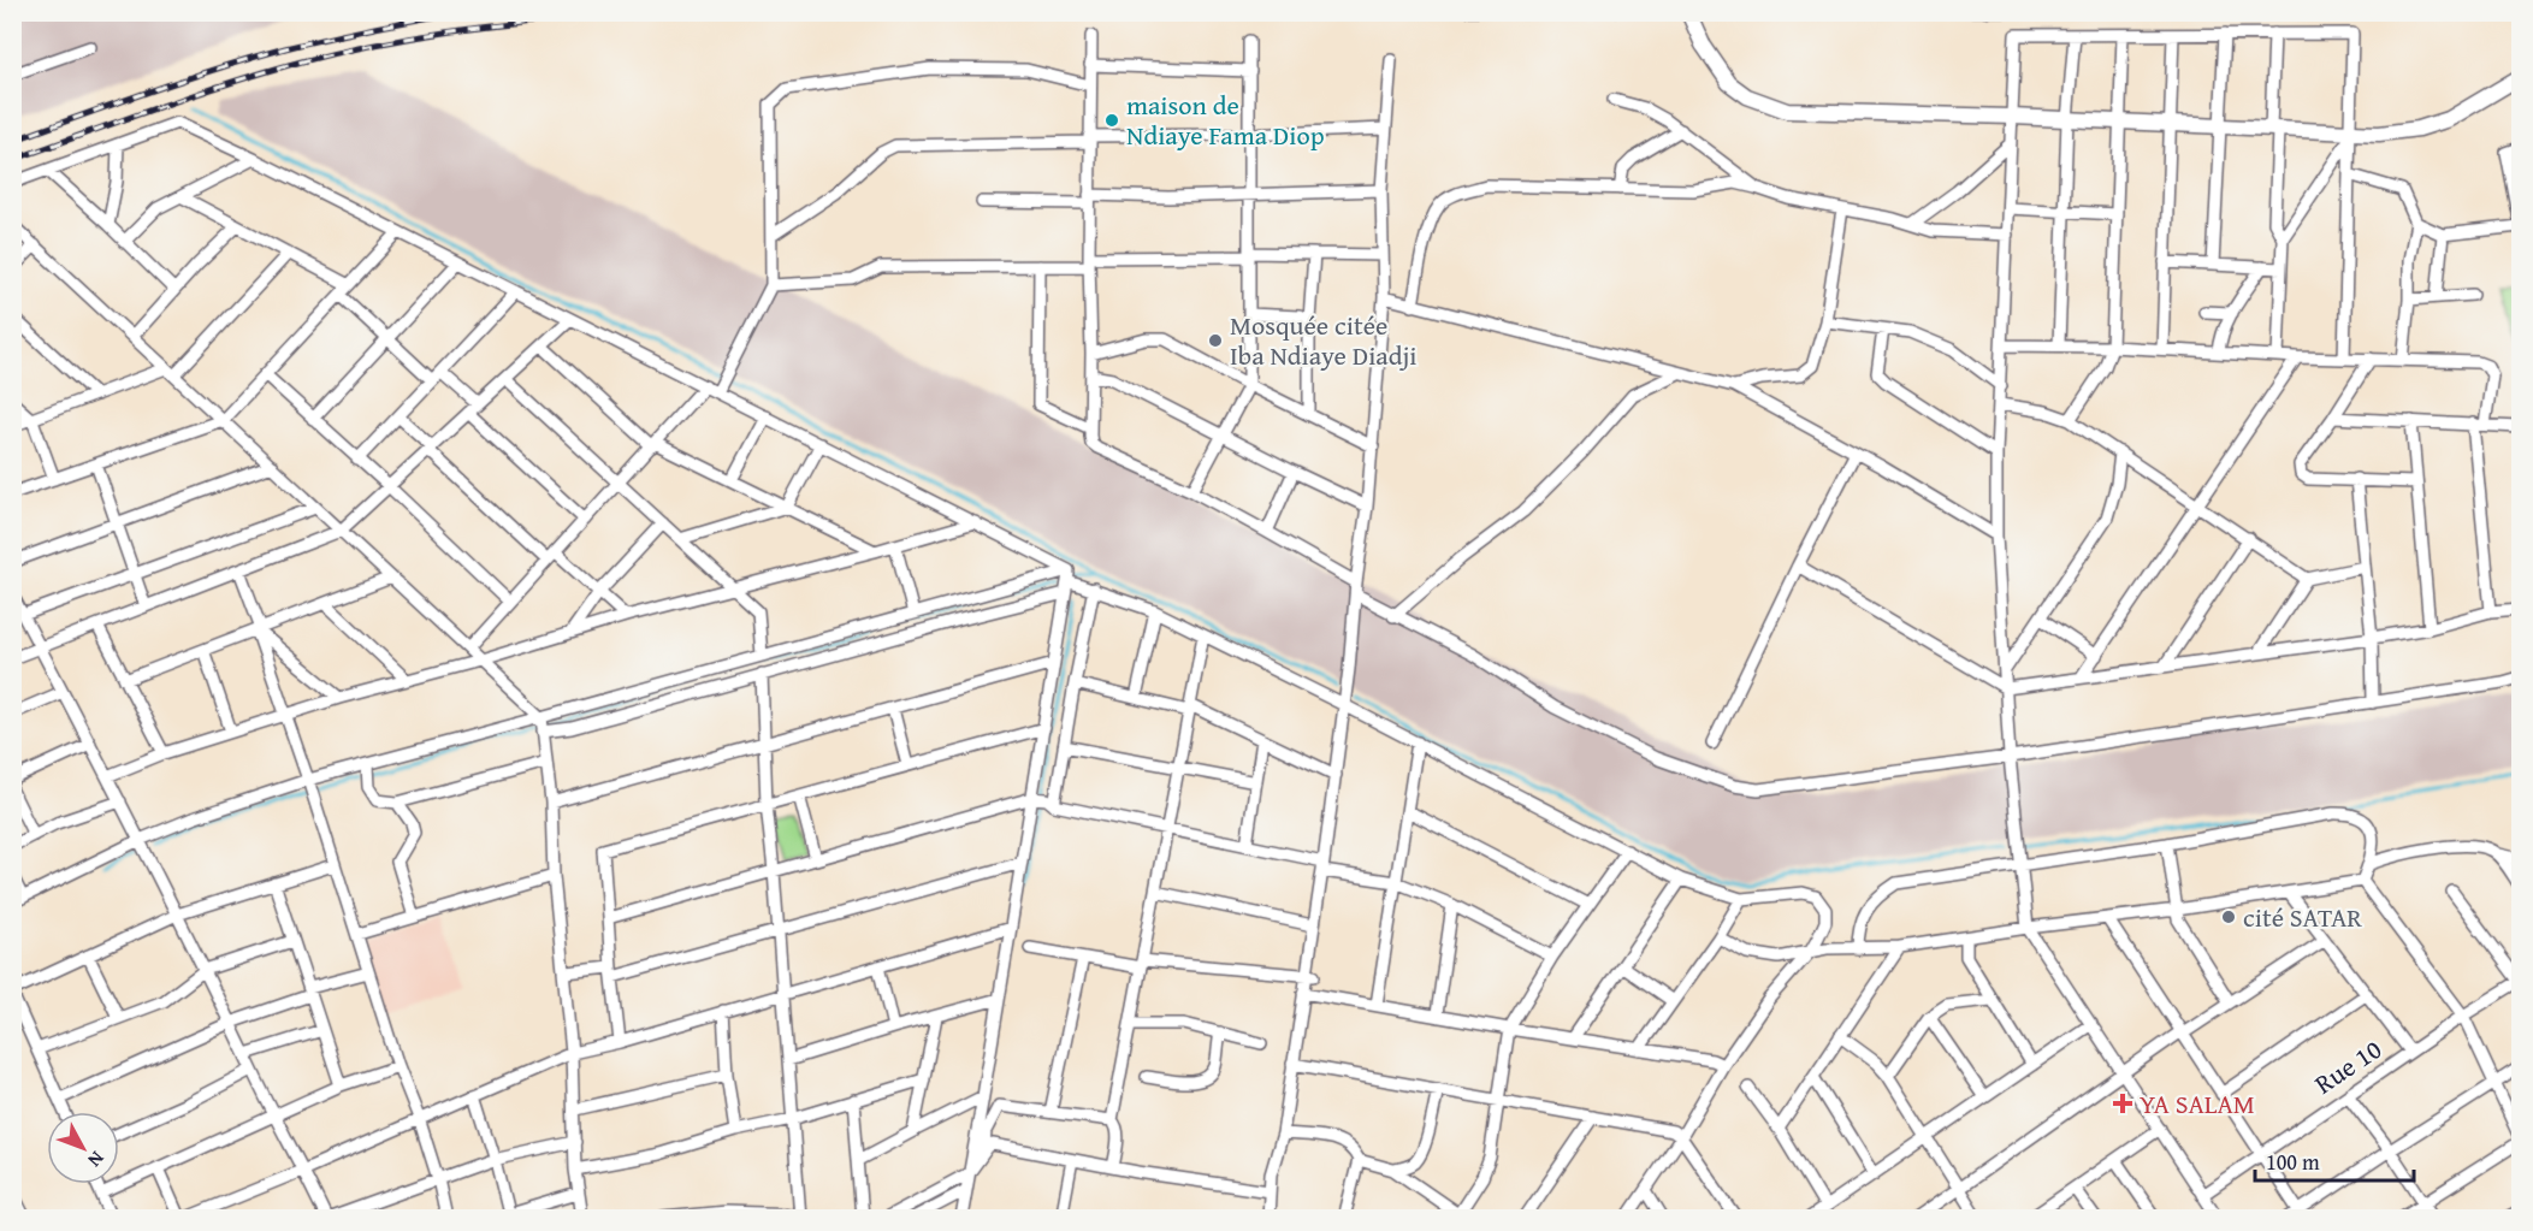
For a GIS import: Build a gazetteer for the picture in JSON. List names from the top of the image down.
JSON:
{
  "streets": {
    "street": ["Rue 10"]
  },
  "places": {
    "other": ["maison de Ndiaye Fama Diop", "Mosquée citée Iba Ndiaye Diadji", "cité SATAR"],
    "health": ["YA SALAM"]
  },
  "scale_bar": "100 m",
  "north": "bottom right"
}
